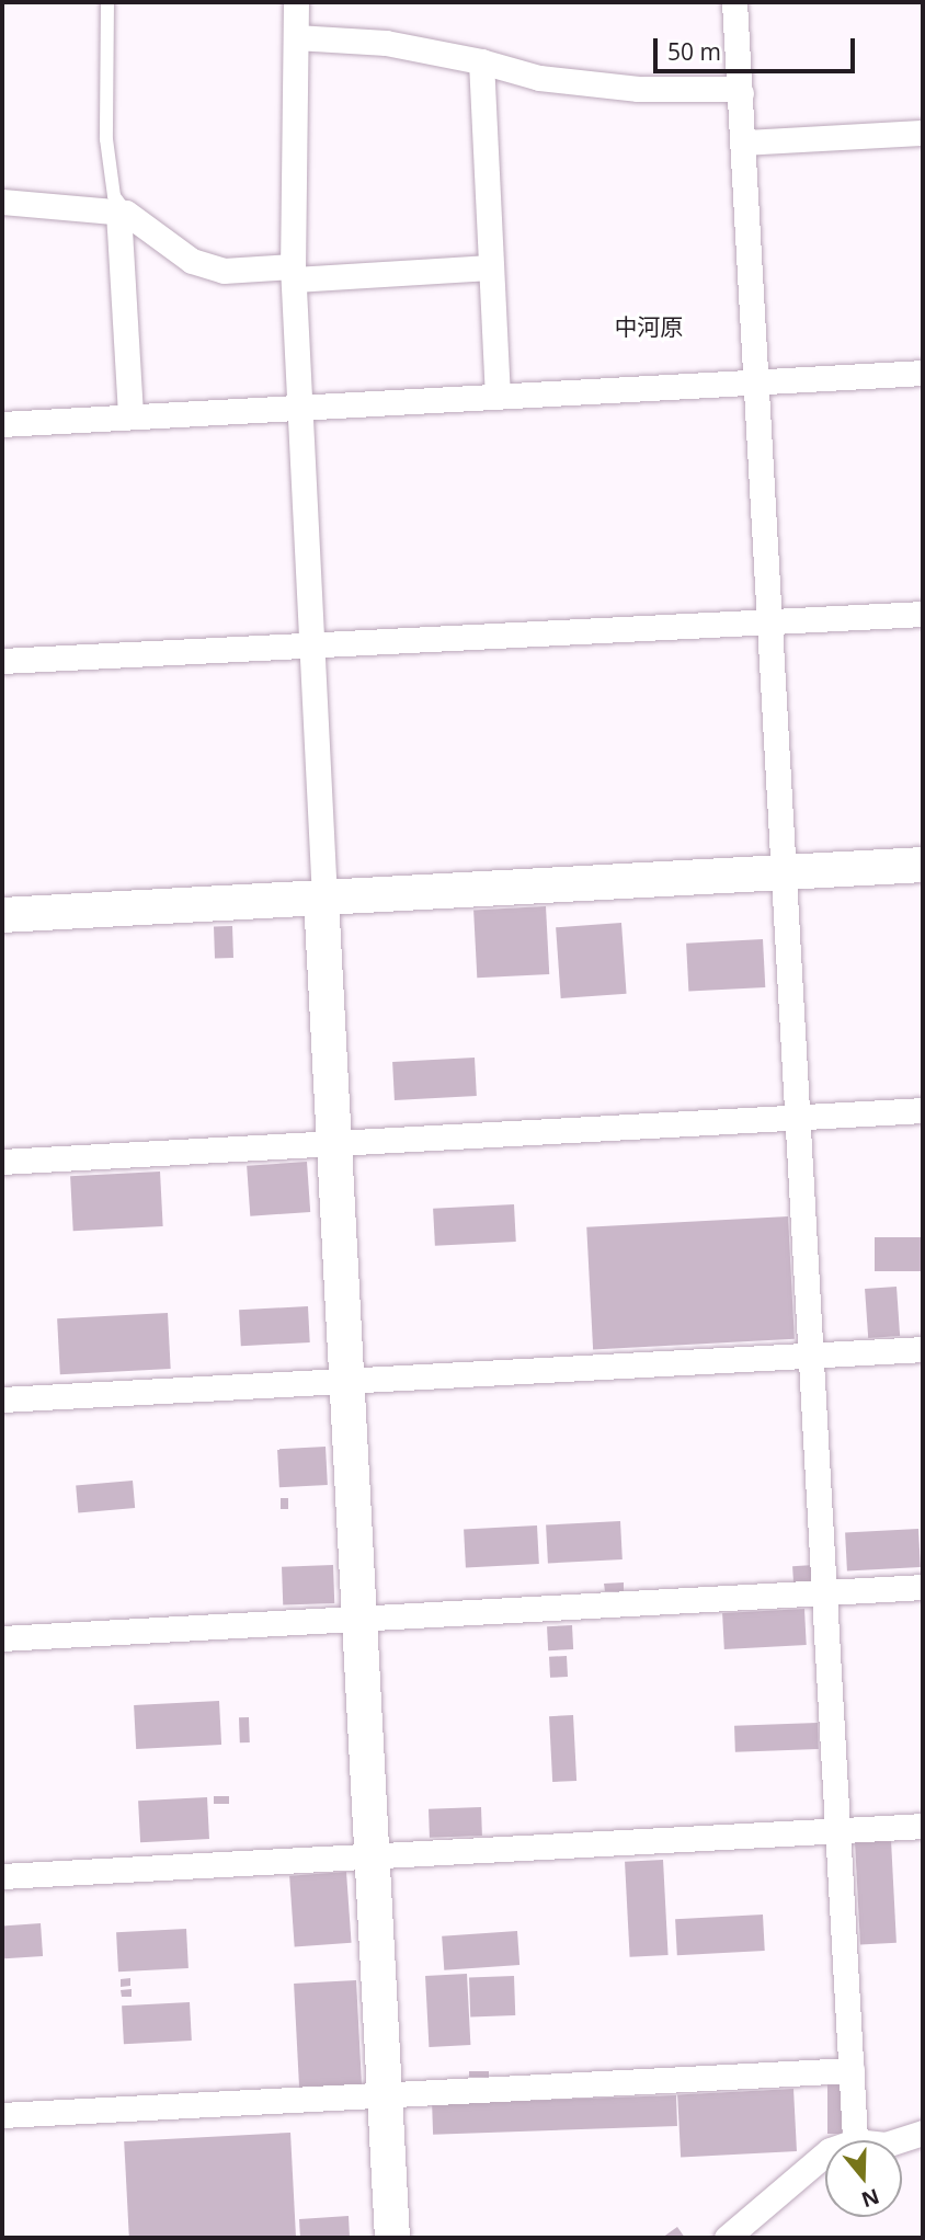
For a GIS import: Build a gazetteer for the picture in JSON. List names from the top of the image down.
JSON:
{
  "districts": ["中河原"],
  "scale_bar": "50 m",
  "north": "bottom"
}
